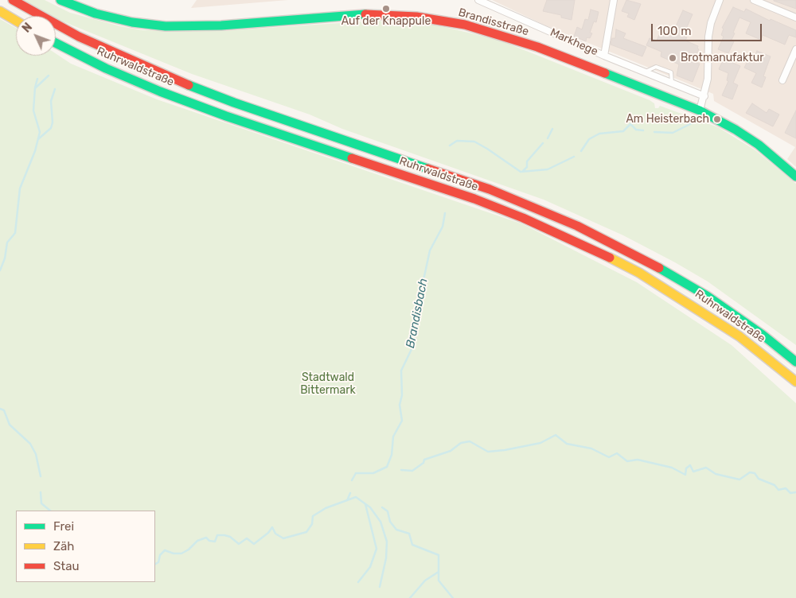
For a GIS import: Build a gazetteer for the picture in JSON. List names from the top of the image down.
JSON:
{
  "streets": {
    "main road": ["Brandisstraße", "Ruhrwaldstraße"],
    "street": ["Markhege"]
  },
  "water": ["Brandisbach"],
  "parks": ["Stadtwald Bittermark"],
  "places": ["Auf der Knappule", "Brotmanufaktur", "Am Heisterbach"],
  "legend": ["Frei", "Zäh", "Stau"],
  "scale_bar": "100 m",
  "north": "top left"
}
